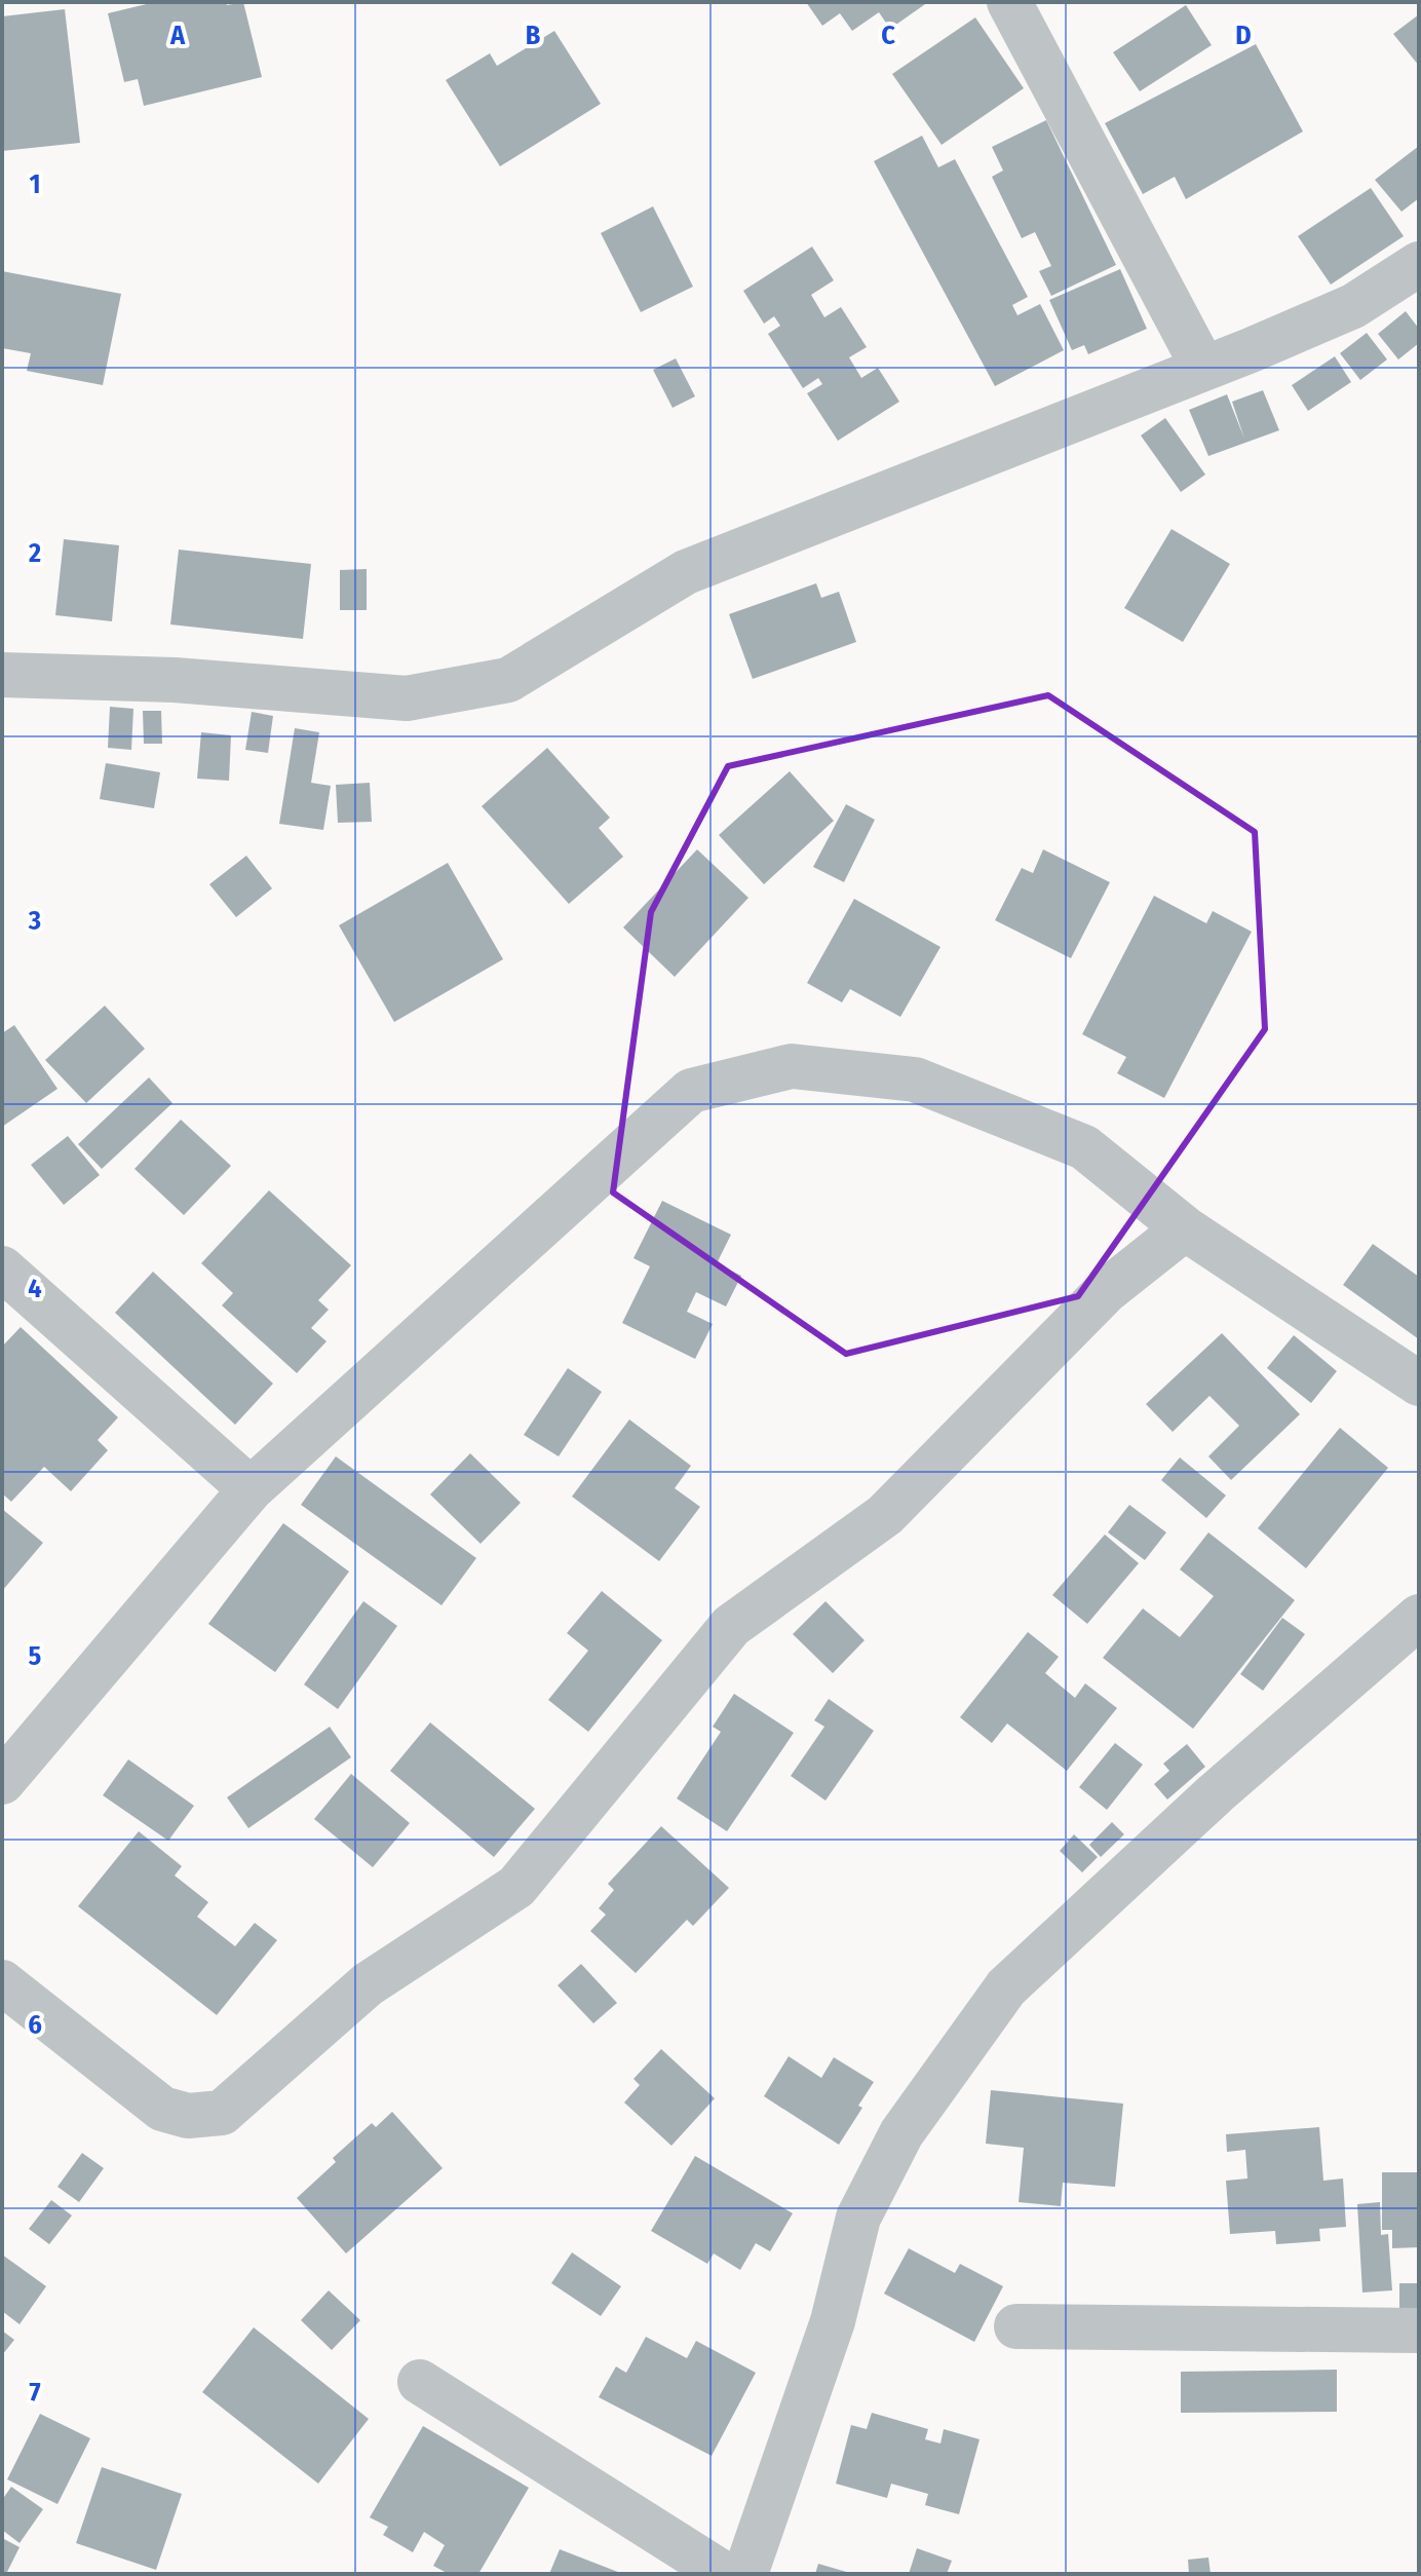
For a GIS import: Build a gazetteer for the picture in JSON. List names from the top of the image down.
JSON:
{
  "grid": {
    "columns": [
      "A",
      "B",
      "C",
      "D"
    ],
    "rows": [
      "1",
      "2",
      "3",
      "4",
      "5",
      "6",
      "7"
    ]
  }
}
